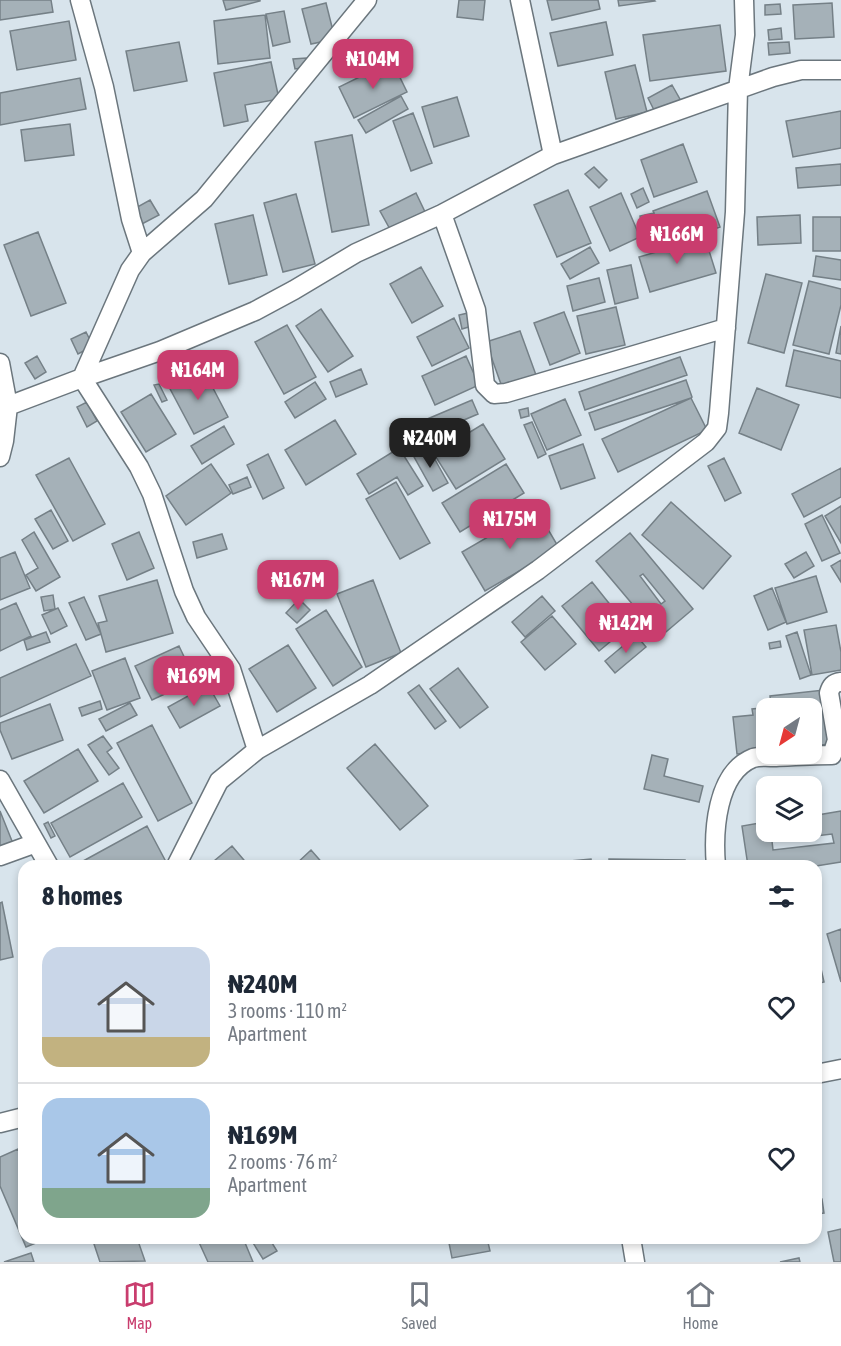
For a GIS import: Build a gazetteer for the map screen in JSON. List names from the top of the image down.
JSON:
{
  "north": "bottom left",
  "page": {
    "price": [
      "₦104M",
      "₦166M",
      "₦164M",
      "₦240M",
      "₦175M",
      "₦167M",
      "₦142M",
      "₦169M"
    ],
    "heading": "8 homes",
    "list": [
      {
        "name": "₦240M",
        "note": "3 rooms · 110 m² · Apartment"
      },
      {
        "name": "₦169M",
        "note": "2 rooms · 76 m² · Apartment"
      }
    ],
    "tabs": ["Map", "Saved", "Home"]
  }
}
